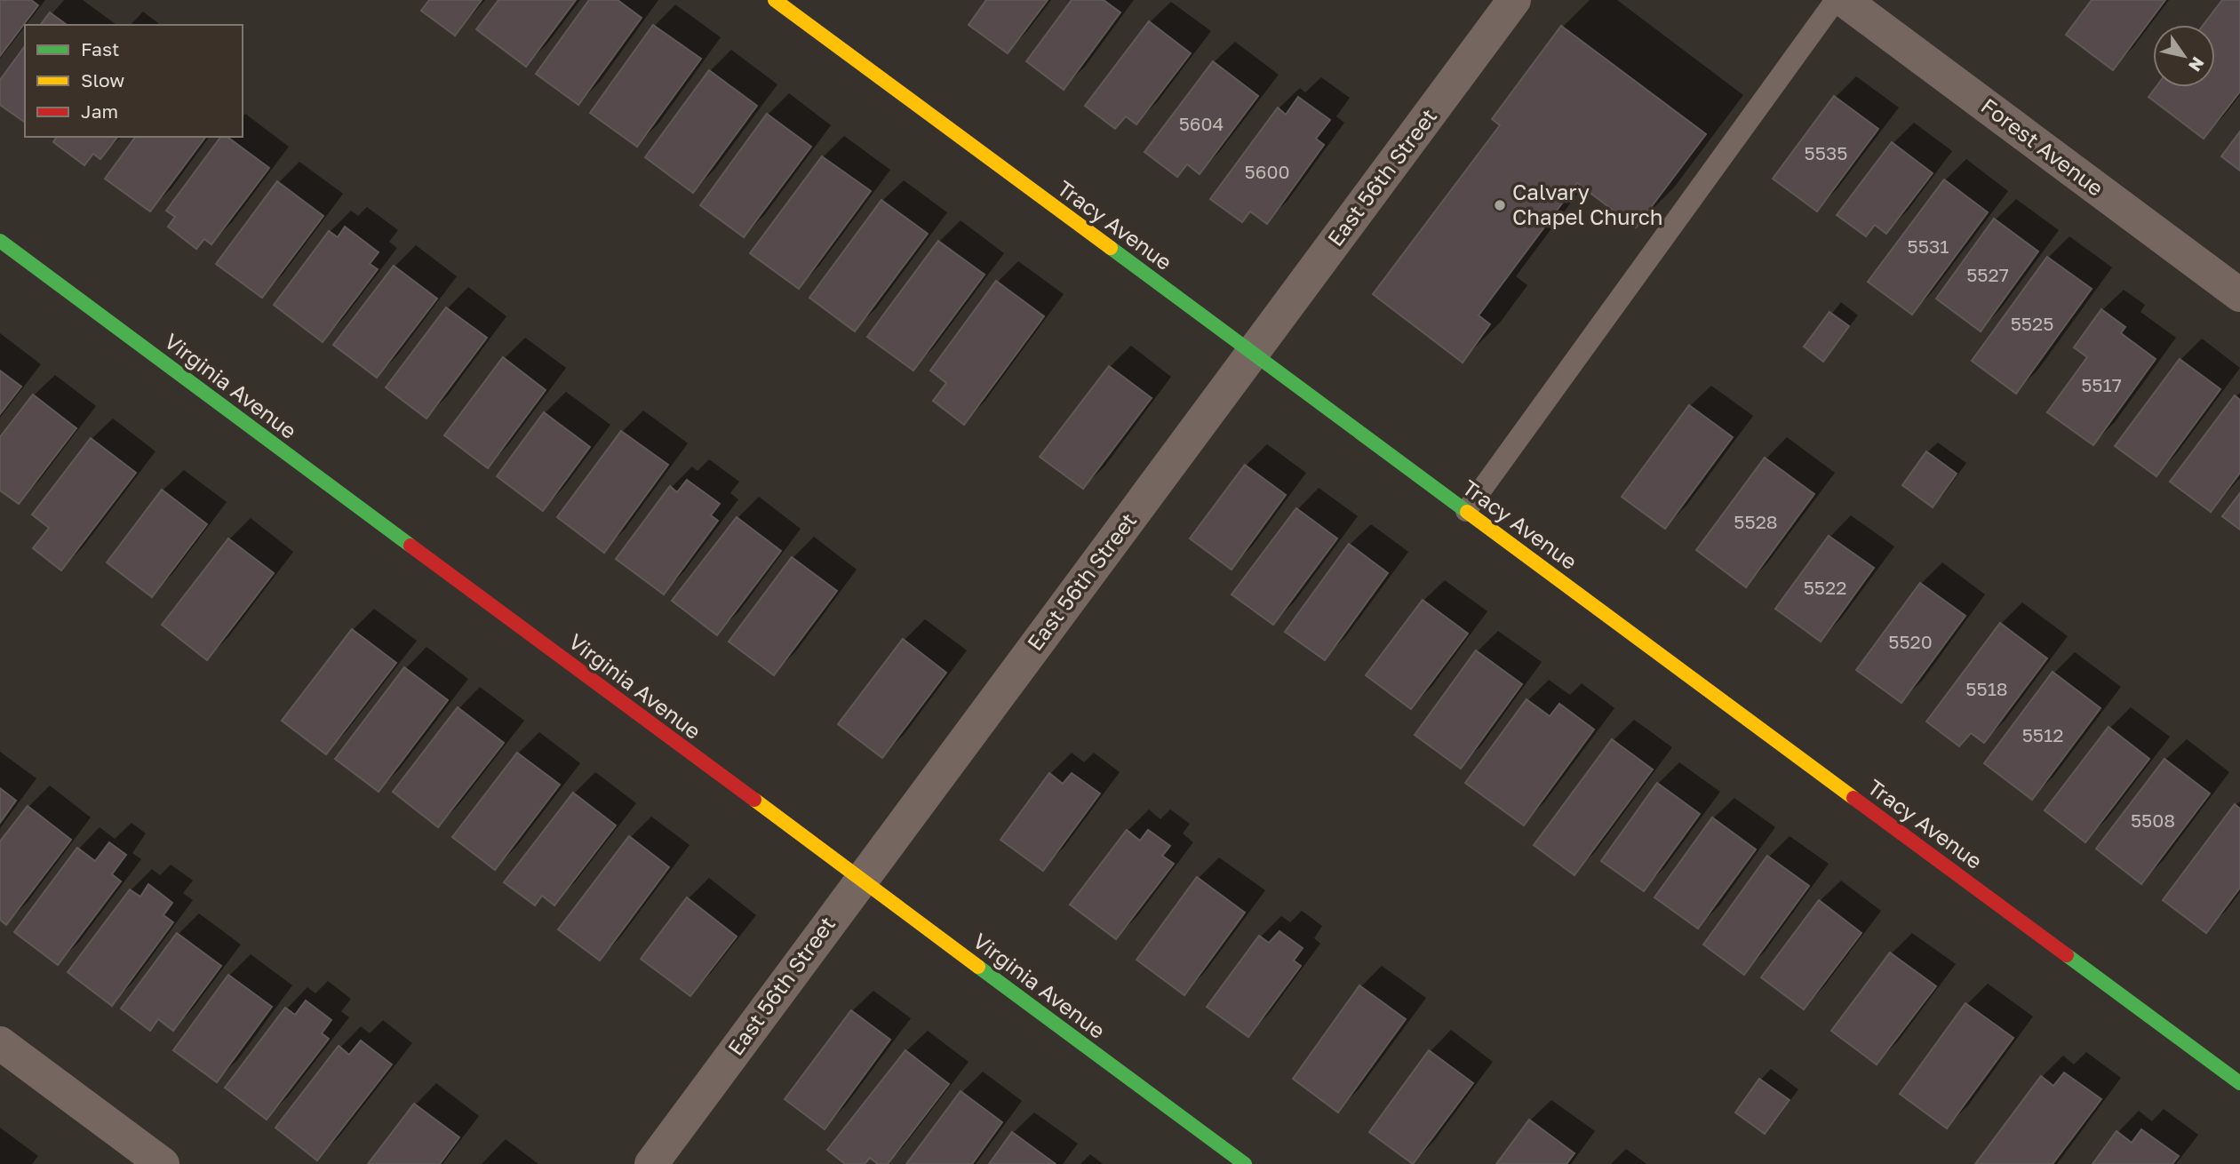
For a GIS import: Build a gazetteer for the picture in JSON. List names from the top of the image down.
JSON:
{
  "streets": {
    "street": [
      "Forest Avenue",
      "East 56th Street",
      "Tracy Avenue",
      "Virginia Avenue"
    ]
  },
  "crossings": [
    ["East 56th Street", "Tracy Avenue"],
    ["East 56th Street", "Virginia Avenue"]
  ],
  "places": ["Calvary Chapel Church"],
  "house_numbers": [
    "5604",
    "5535",
    "5600",
    "5531",
    "5527",
    "5525",
    "5517",
    "5528",
    "5522",
    "5520",
    "5518",
    "5512",
    "5508"
  ],
  "legend": ["Fast", "Slow", "Jam"],
  "north": "bottom right"
}
